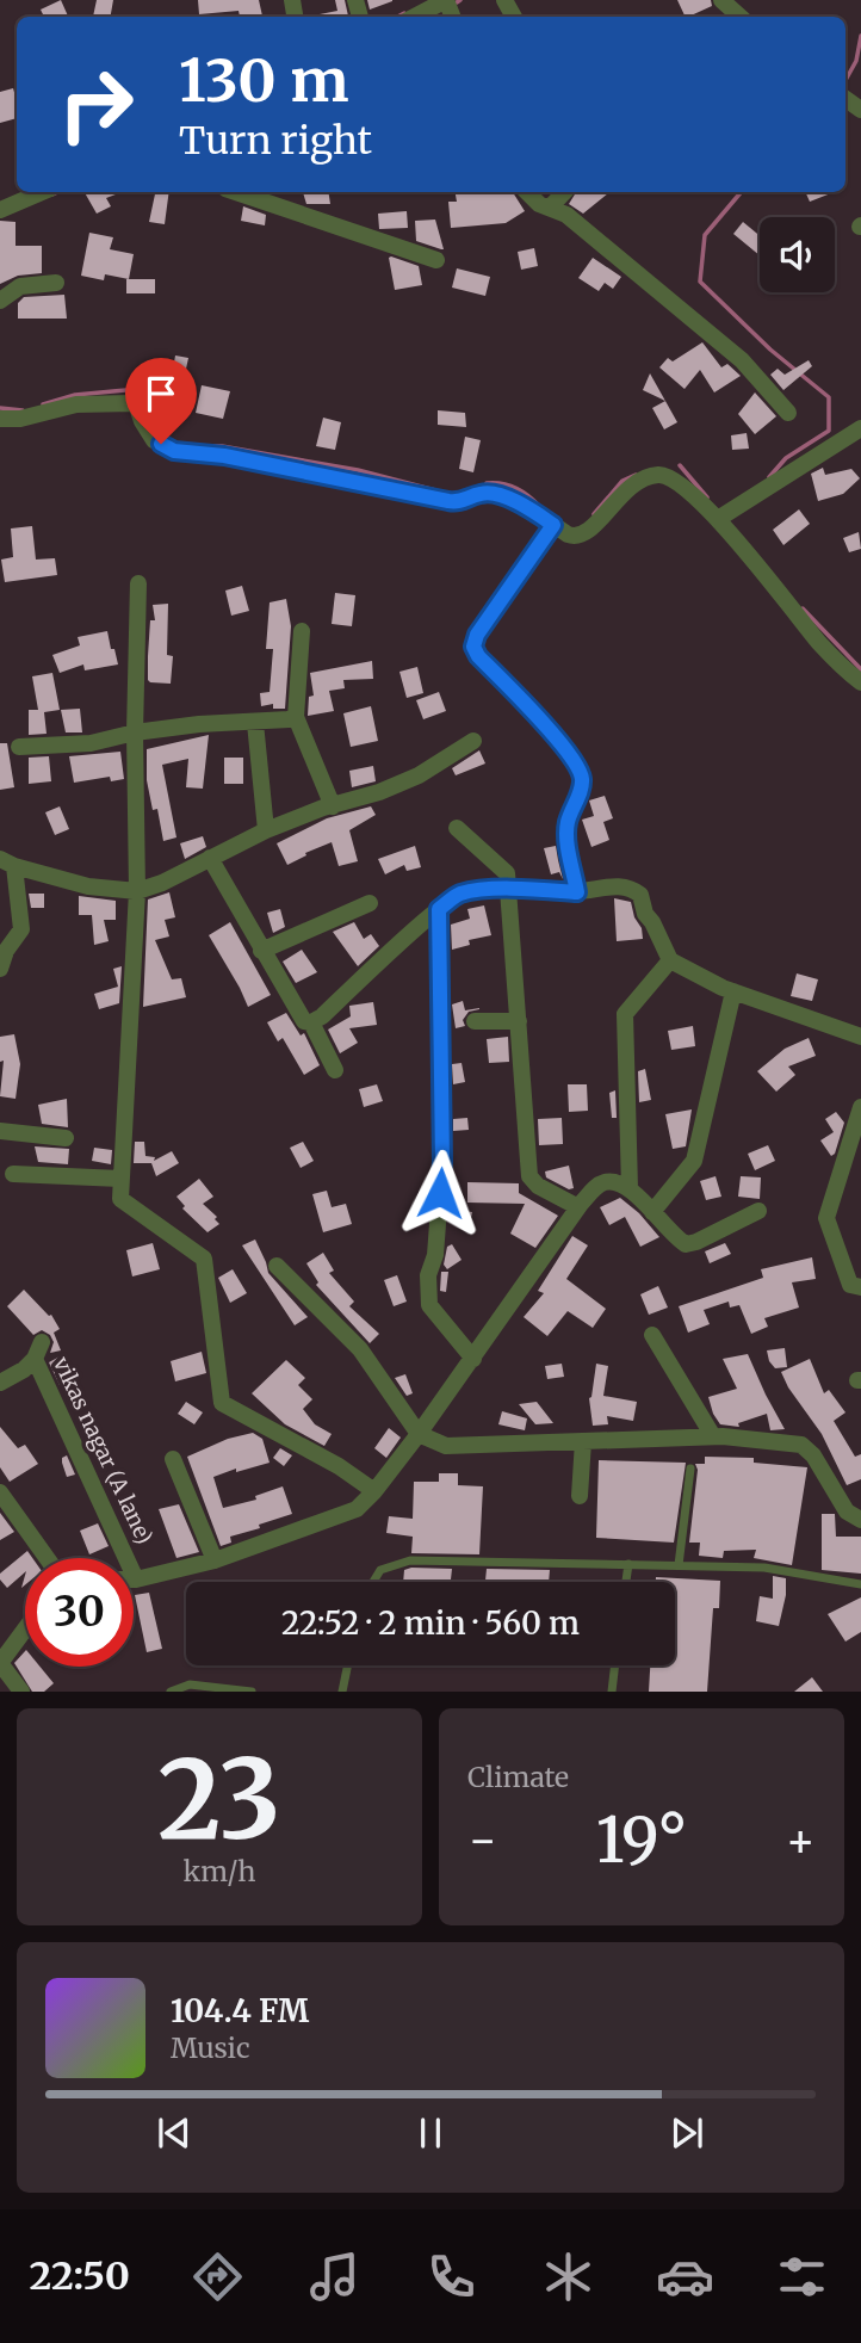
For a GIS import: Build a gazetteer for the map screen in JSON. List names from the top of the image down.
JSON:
{
  "streets": {
    "street": ["vikas nagar (A lane)"]
  },
  "page": {
    "turn": ["130 m", "Turn right"],
    "limit": "30",
    "trip": "22:52 · 2 min · 560 m",
    "tile": [
      ["23", "km/h"],
      "Climate"
    ],
    "heat": ["−", "19°", "+"],
    "song": ["104.4 FM", "Music"],
    "tabs": "22:50"
  }
}
